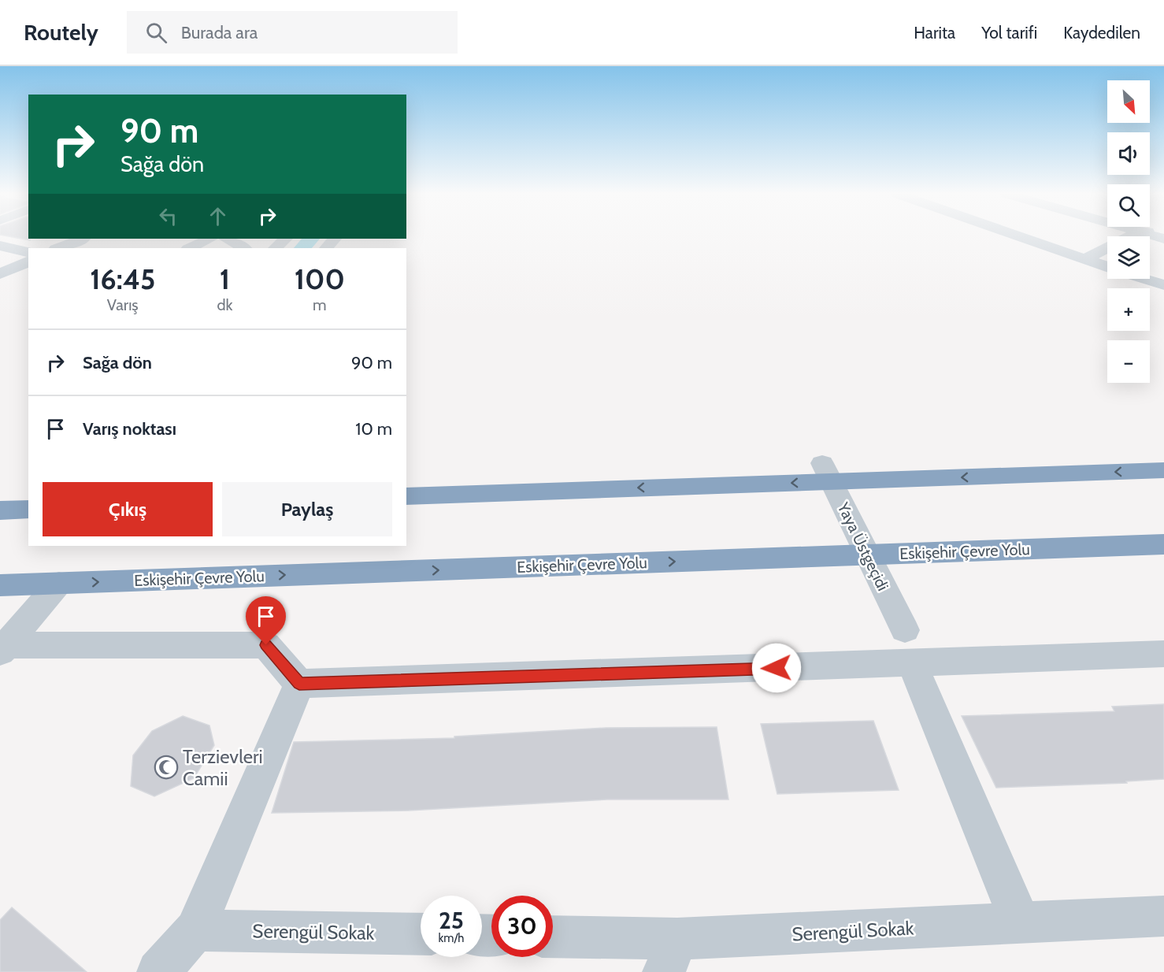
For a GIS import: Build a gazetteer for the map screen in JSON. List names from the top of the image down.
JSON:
{
  "streets": {
    "highway": ["Eskişehir Çevre Yolu"],
    "street": ["Yaya Üstgeçidi", "Serengül Sokak"]
  },
  "crossings": [
    ["Yaya Üstgeçidi", "Serengül Sokak"]
  ],
  "places": {
    "mosque": ["Terzievleri Camii"]
  },
  "north": "bottom right",
  "page": {
    "header": "Routely",
    "search": "Burada ara",
    "nav": ["Harita", "Yol tarifi", "Kaydedilen"],
    "map_buttons": ["+", "−"],
    "turn": ["90 m", "Sağa dön"],
    "eta": [
      "16:45",
      "Varış",
      "1",
      "dk",
      "100",
      "m"
    ],
    "list": [
      {
        "name": "Sağa dön",
        "value": "90 m"
      },
      {
        "name": "Varış noktası",
        "value": "10 m"
      }
    ],
    "buttons": ["Çıkış", "Paylaş"],
    "speed": "25 km/h",
    "limit": "30"
  }
}
